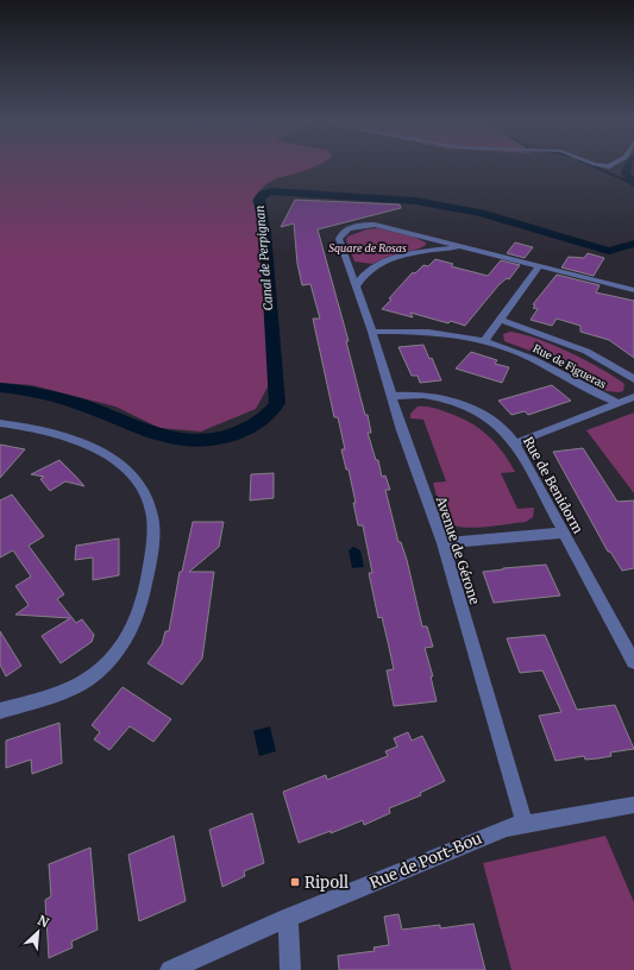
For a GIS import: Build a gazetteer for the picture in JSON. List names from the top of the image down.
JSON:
{
  "streets": {
    "street": [
      "Rue de Figueras",
      "Rue de Benidorm",
      "Avenue de Gérone",
      "Rue de Port-Bou"
    ]
  },
  "crossings": [
    ["Rue de Figueras", "Avenue de Gérone"],
    ["Rue de Benidorm", "Avenue de Gérone"],
    ["Avenue de Gérone", "Rue de Port-Bou"]
  ],
  "water": ["Canal de Perpignan"],
  "parks": ["Square de Rosas"],
  "places": {
    "transit": ["Ripoll"]
  },
  "north": "top right"
}
